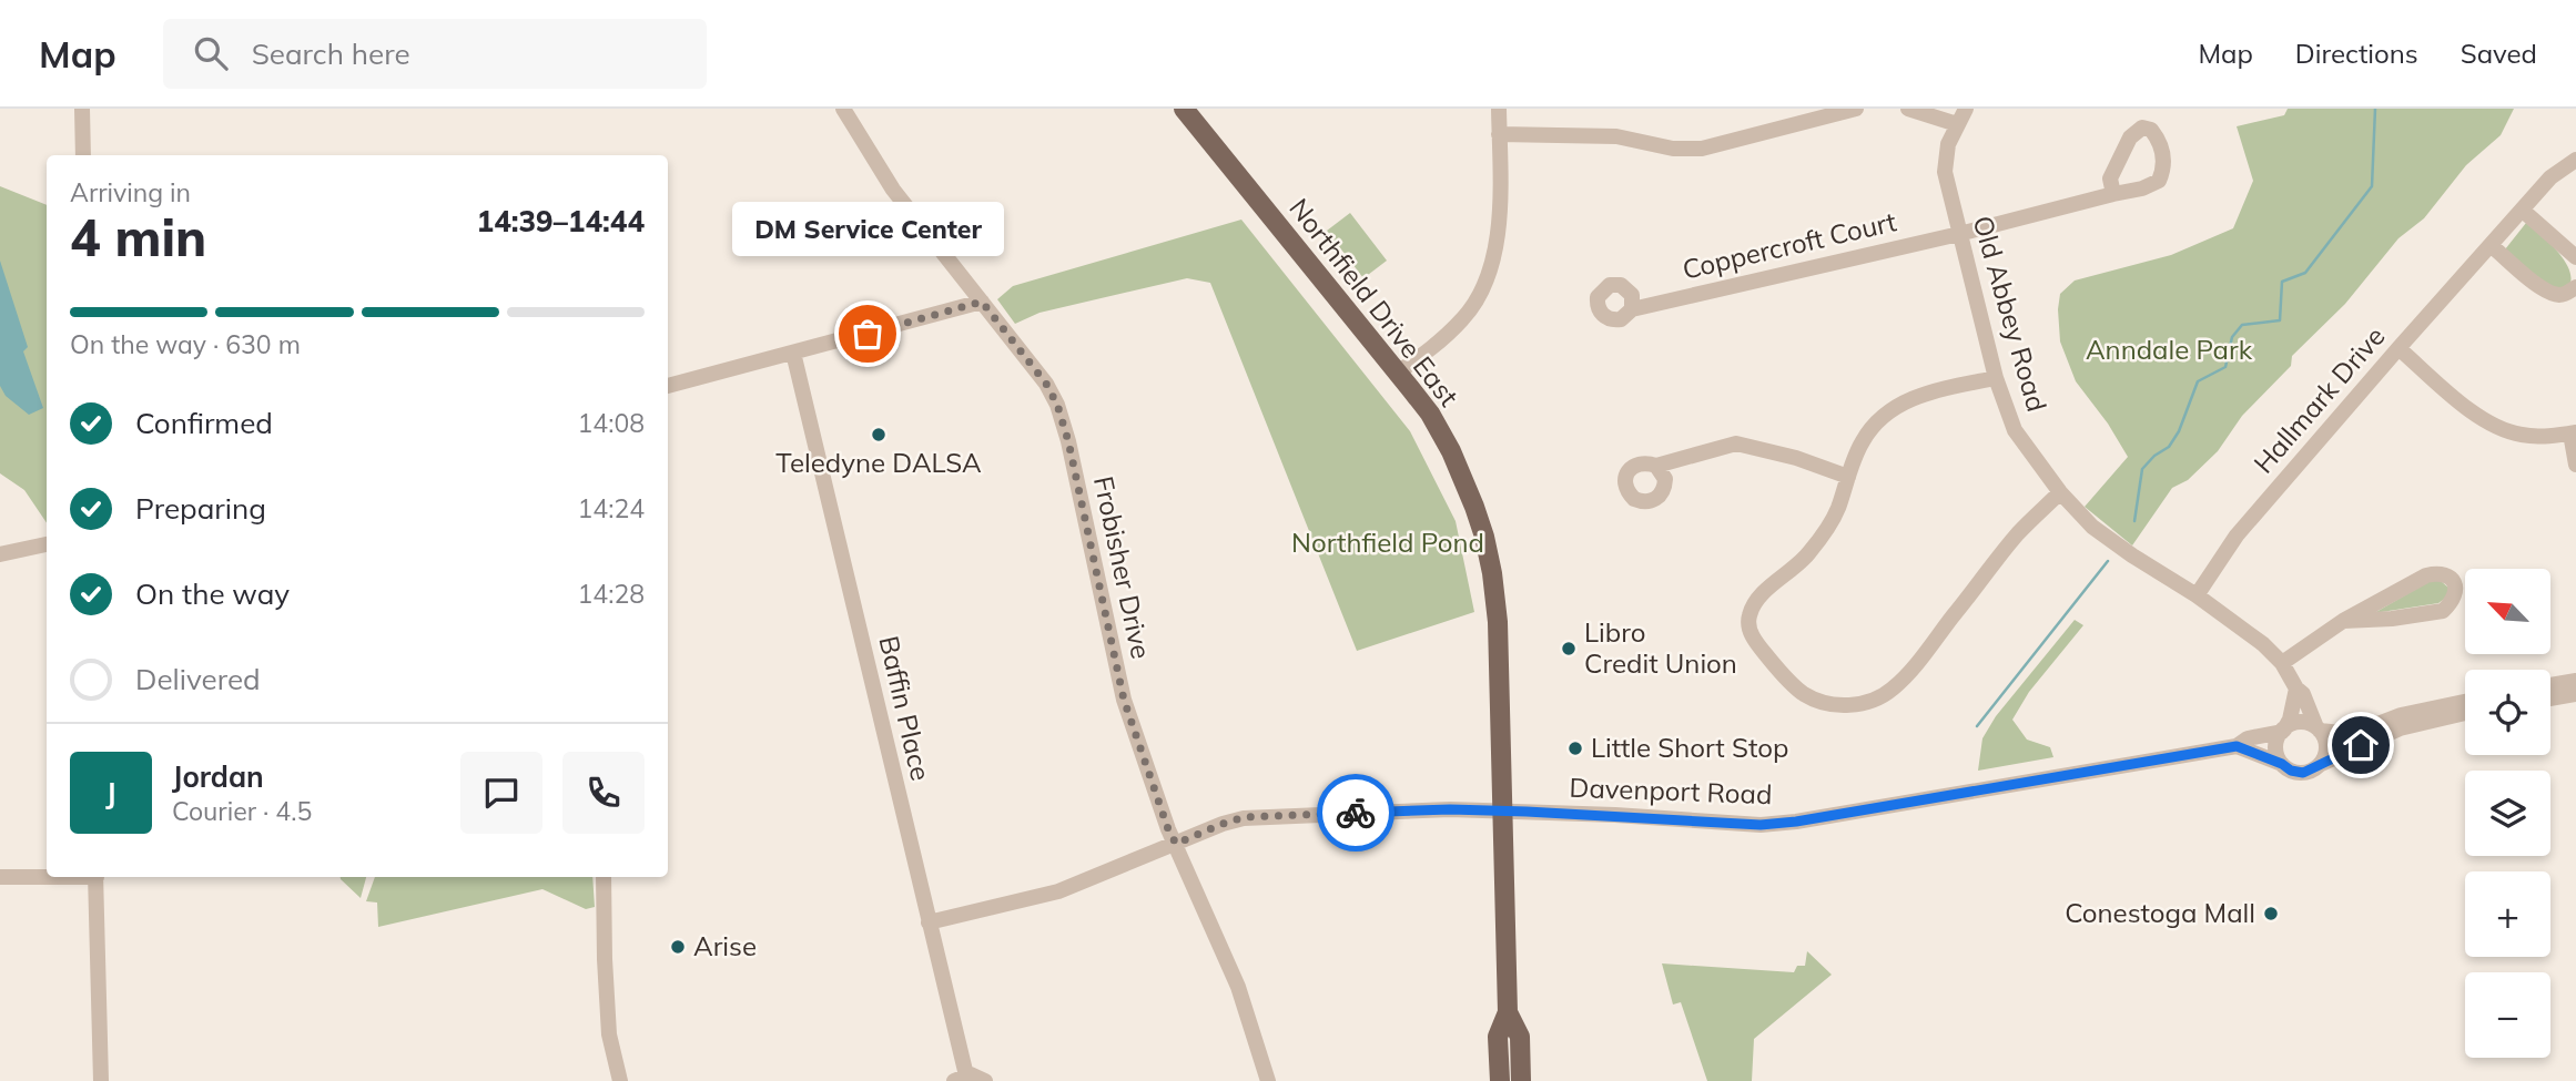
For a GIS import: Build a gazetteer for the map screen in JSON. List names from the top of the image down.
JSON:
{
  "streets": {
    "main road": ["Northfield Drive East"],
    "street": [
      "Coppercroft Court",
      "Old Abbey Road",
      "Hallmark Drive",
      "Frobisher Drive",
      "Baffin Place",
      "Davenport Road"
    ]
  },
  "crossings": [
    ["Coppercroft Court", "Old Abbey Road"],
    ["Northfield Drive East", "Davenport Road"],
    ["Old Abbey Road", "Hallmark Drive"],
    ["Old Abbey Road", "Davenport Road"],
    ["Frobisher Drive", "Davenport Road"],
    ["Baffin Place", "Davenport Road"]
  ],
  "parks": ["Anndale Park", "Northfield Pond"],
  "places": [
    "DM Service Center",
    "Teledyne DALSA",
    "Libro Credit Union",
    "Little Short Stop",
    "Conestoga Mall",
    "Arise"
  ],
  "north": "top left",
  "page": {
    "header": "Map",
    "search": "Search here",
    "nav": ["Map", "Directions", "Saved"],
    "heading": ["4 min", "Arriving in", "14:39–14:44"],
    "panel": ["Jordan", "Courier · 4.5"],
    "bubble": "DM Service Center",
    "bar": "On the way · 630 m",
    "list": [
      ["Confirmed", "14:08"],
      ["Preparing", "14:24"],
      ["On the way", "14:28"],
      "Delivered"
    ],
    "map_buttons": ["+", "−"],
    "round": "J"
  }
}
